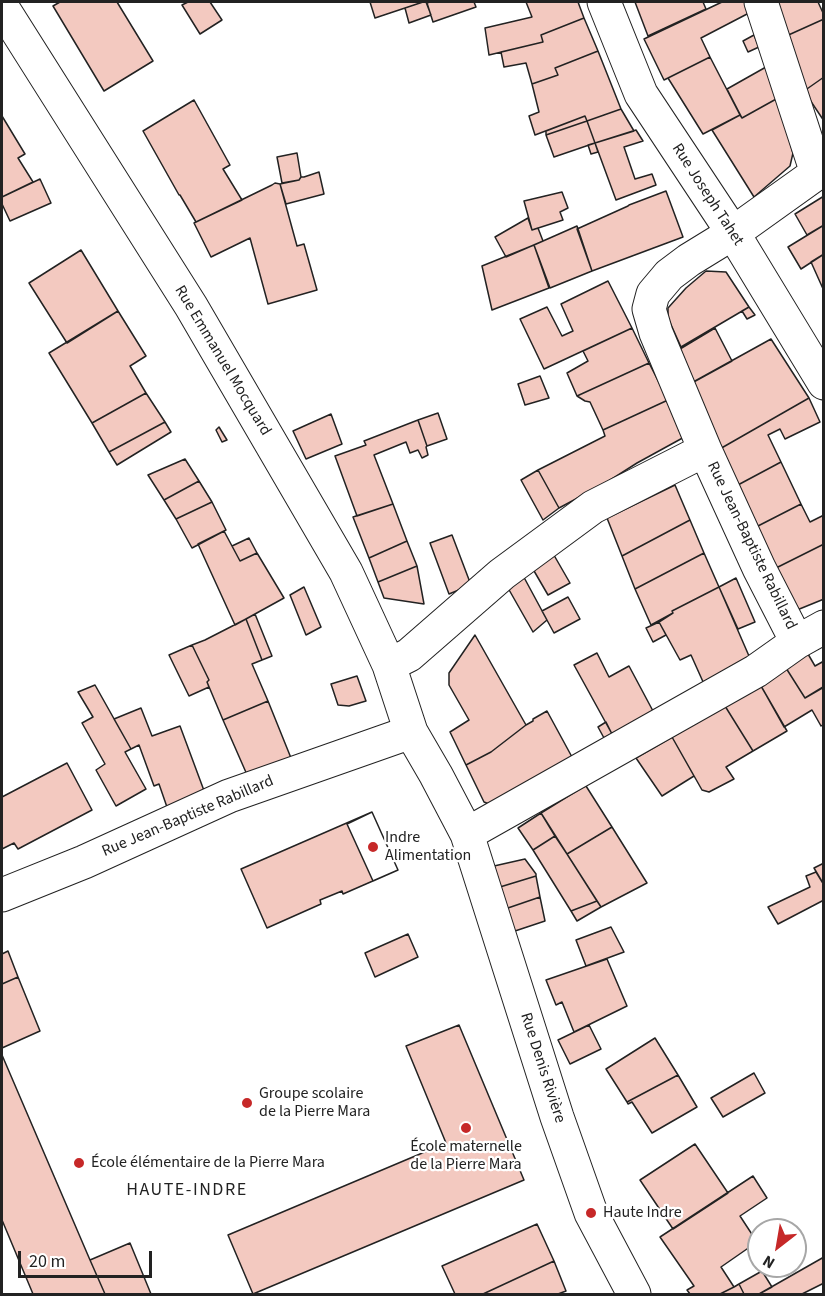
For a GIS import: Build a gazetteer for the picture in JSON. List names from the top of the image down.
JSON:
{
  "streets": {
    "street": [
      "Rue Joseph Tahet",
      "Rue Emmanuel Mocquard",
      "Rue Jean-Baptiste Rabillard",
      "Rue Denis Rivière"
    ]
  },
  "crossings": [
    ["Rue Joseph Tahet", "Rue Jean-Baptiste Rabillard"],
    ["Rue Emmanuel Mocquard", "Rue Jean-Baptiste Rabillard"],
    ["Rue Emmanuel Mocquard", "Rue Denis Rivière"],
    ["Rue Jean-Baptiste Rabillard", "Rue Denis Rivière"]
  ],
  "districts": ["HAUTE-INDRE"],
  "places": [
    "Indre Alimentation",
    "Groupe scolaire de la Pierre Mara",
    "École maternelle de la Pierre Mara",
    "École élémentaire de la Pierre Mara",
    "Haute Indre"
  ],
  "scale_bar": "20 m",
  "north": "bottom left"
}
